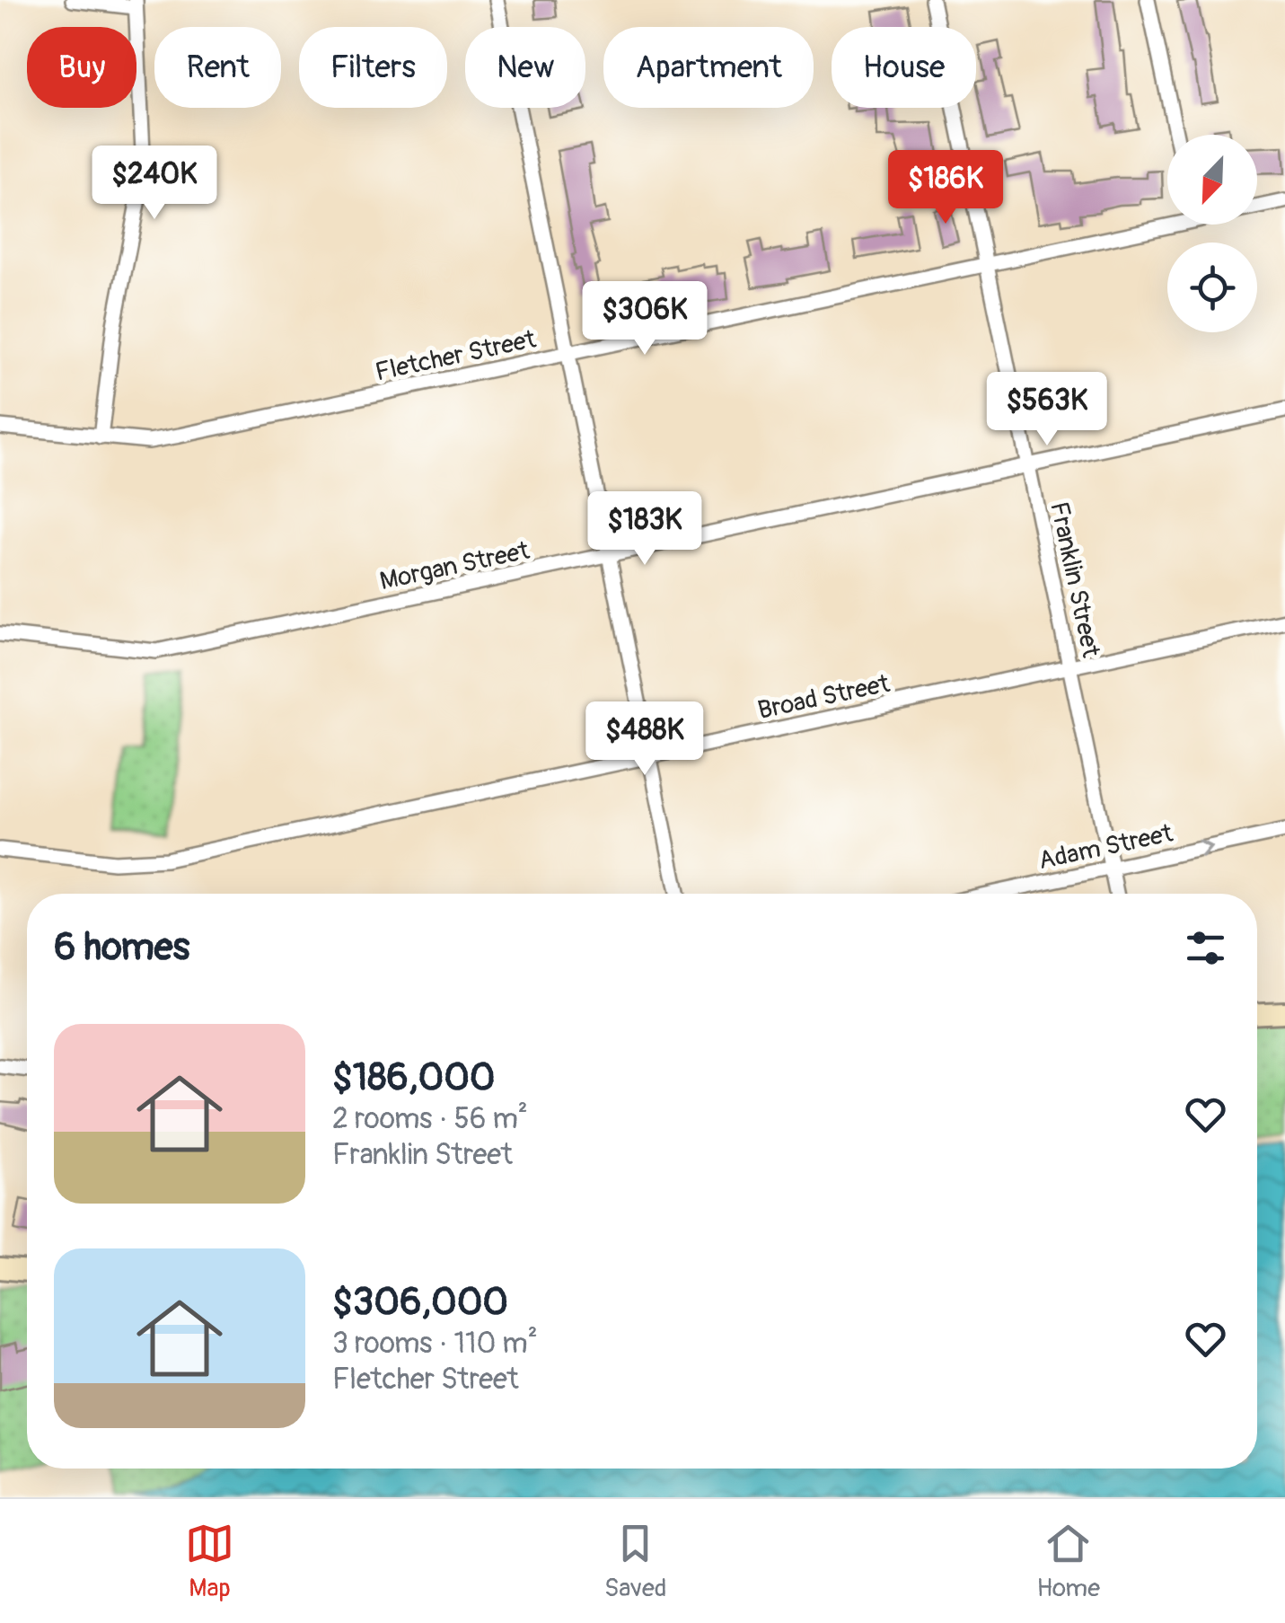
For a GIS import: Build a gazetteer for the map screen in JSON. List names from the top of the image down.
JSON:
{
  "streets": {
    "street": [
      "Fletcher Street",
      "Morgan Street",
      "Franklin Street",
      "Broad Street",
      "Adam Street"
    ]
  },
  "crossings": [
    ["Fletcher Street", "Franklin Street"],
    ["Morgan Street", "Franklin Street"],
    ["Franklin Street", "Broad Street"],
    ["Franklin Street", "Adam Street"]
  ],
  "one_way": ["Adam Street"],
  "north": "bottom left",
  "page": {
    "chip": [
      "Buy",
      "Rent",
      "Filters",
      "New",
      "Apartment",
      "House"
    ],
    "price": [
      "$240K",
      "$186K",
      "$306K",
      "$563K",
      "$183K",
      "$488K"
    ],
    "heading": "6 homes",
    "list": [
      {
        "name": "$186,000",
        "note": "2 rooms · 56 m² · Franklin Street"
      },
      {
        "name": "$306,000",
        "note": "3 rooms · 110 m² · Fletcher Street"
      }
    ],
    "tabs": ["Map", "Saved", "Home"]
  }
}
